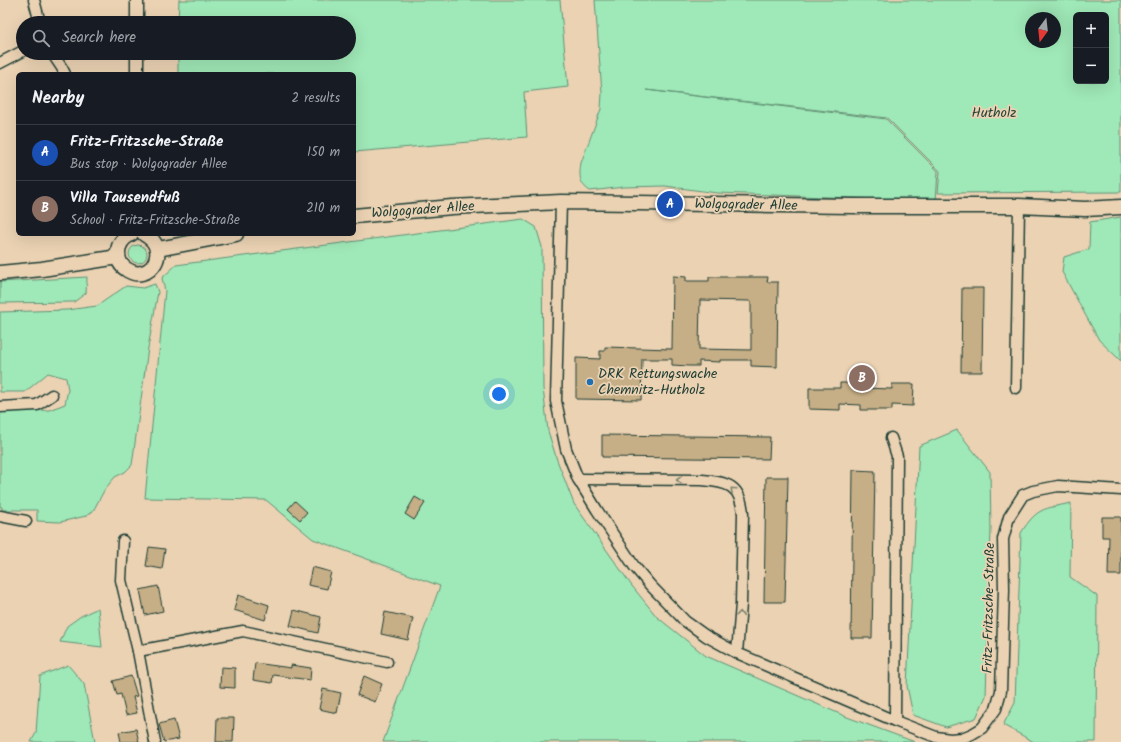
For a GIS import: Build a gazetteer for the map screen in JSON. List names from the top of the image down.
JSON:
{
  "streets": {
    "main road": ["Wolgograder Allee"],
    "street": ["Fritz-Fritzsche-Straße"]
  },
  "crossings": [
    ["Wolgograder Allee", "Fritz-Fritzsche-Straße"]
  ],
  "parks": ["Hutholz"],
  "places": ["DRK Rettungswache Chemnitz-Hutholz"],
  "north": "bottom",
  "page": {
    "map_buttons": ["+", "−"],
    "search": "Search here",
    "heading": ["Nearby", "2 results"],
    "list": [
      {
        "mark": "A",
        "name": "Fritz-Fritzsche-Straße",
        "note": "Bus stop · Wolgograder Allee",
        "value": "150 m"
      },
      {
        "mark": "B",
        "name": "Villa Tausendfuß",
        "note": "School · Fritz-Fritzsche-Straße",
        "value": "210 m"
      }
    ],
    "pins": ["A", "B"]
  }
}
